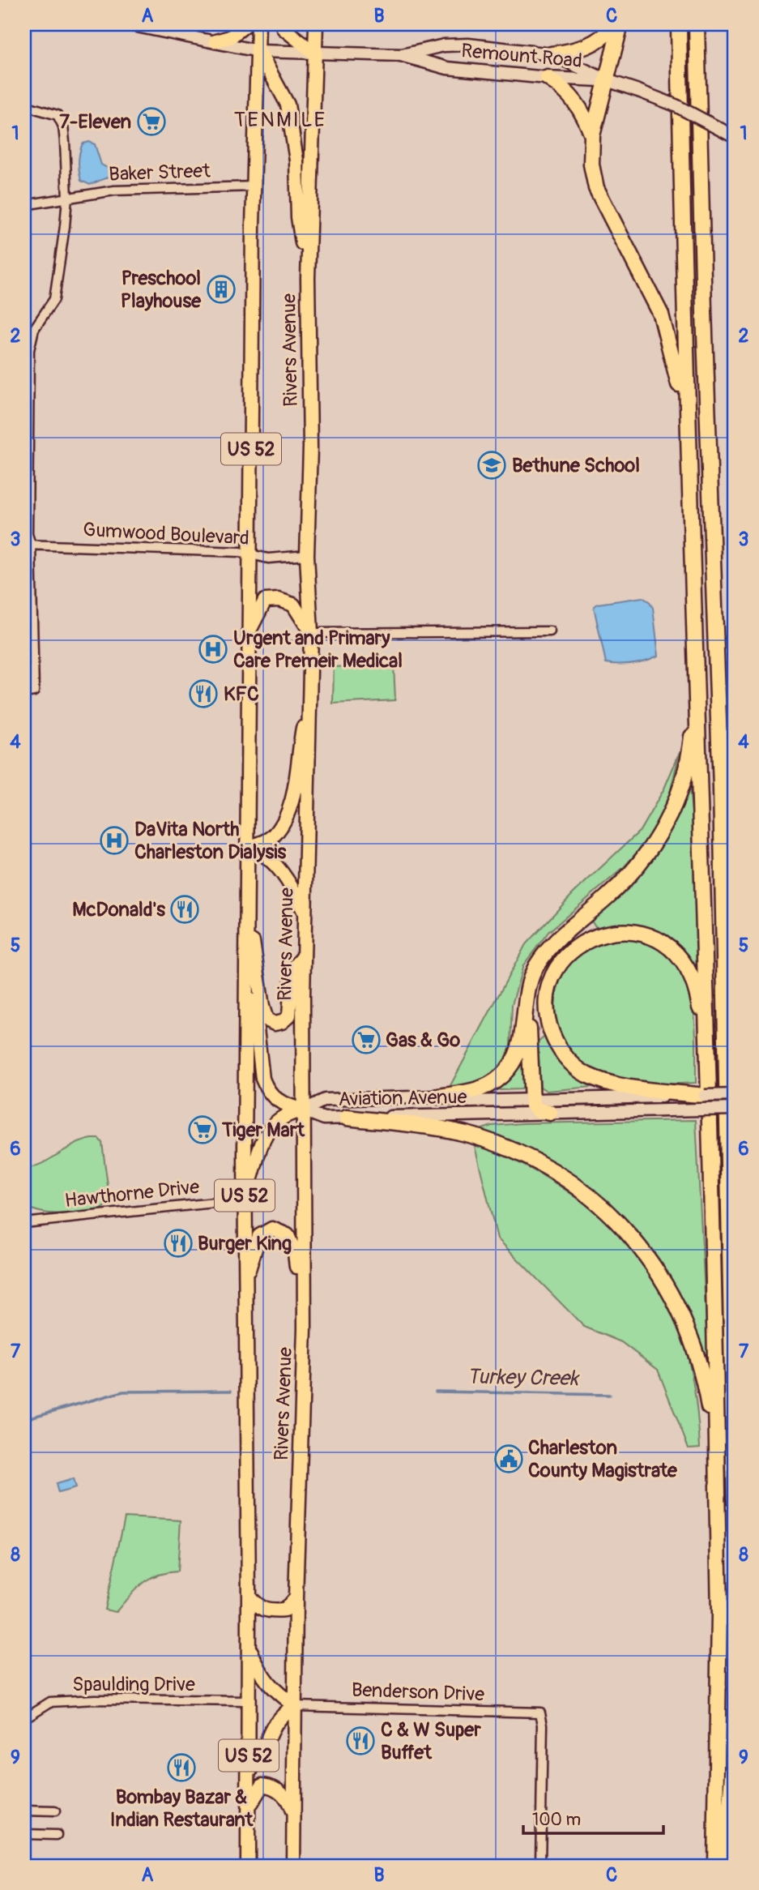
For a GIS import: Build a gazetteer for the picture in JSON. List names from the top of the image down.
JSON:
{
  "streets": {
    "main road": [
      "Remount Road",
      "Rivers Avenue",
      "US 52",
      "Aviation Avenue"
    ],
    "street": [
      "Baker Street",
      "Gumwood Boulevard",
      "Hawthorne Drive",
      "Spaulding Drive",
      "Benderson Drive"
    ]
  },
  "crossings": [
    ["Remount Road", "Rivers Avenue"],
    ["Baker Street", "Rivers Avenue"],
    ["Rivers Avenue", "Gumwood Boulevard"],
    ["Rivers Avenue", "Aviation Avenue"],
    ["Rivers Avenue", "Hawthorne Drive"],
    ["Rivers Avenue", "Spaulding Drive"],
    ["Rivers Avenue", "Benderson Drive"]
  ],
  "districts": ["TENMILE"],
  "water": ["Turkey Creek"],
  "places": {
    "supermarket": ["7-Eleven", "Gas & Go", "Tiger Mart"],
    "building": ["Preschool Playhouse"],
    "school or university": ["Bethune School"],
    "hospital": ["Urgent and Primary Care Premeir Medical", "DaVita North Charleston Dialysis"],
    "restaurant": [
      "KFC",
      "McDonald's",
      "Burger King",
      "C & W Super Buffet",
      "Bombay Bazar & Indian Restaurant"
    ],
    "public building": ["Charleston County Magistrate"]
  },
  "scale_bar": "100 m",
  "grid": {
    "columns": ["A", "B", "C"],
    "rows": [
      "1",
      "2",
      "3",
      "4",
      "5",
      "6",
      "7",
      "8",
      "9"
    ]
  }
}
